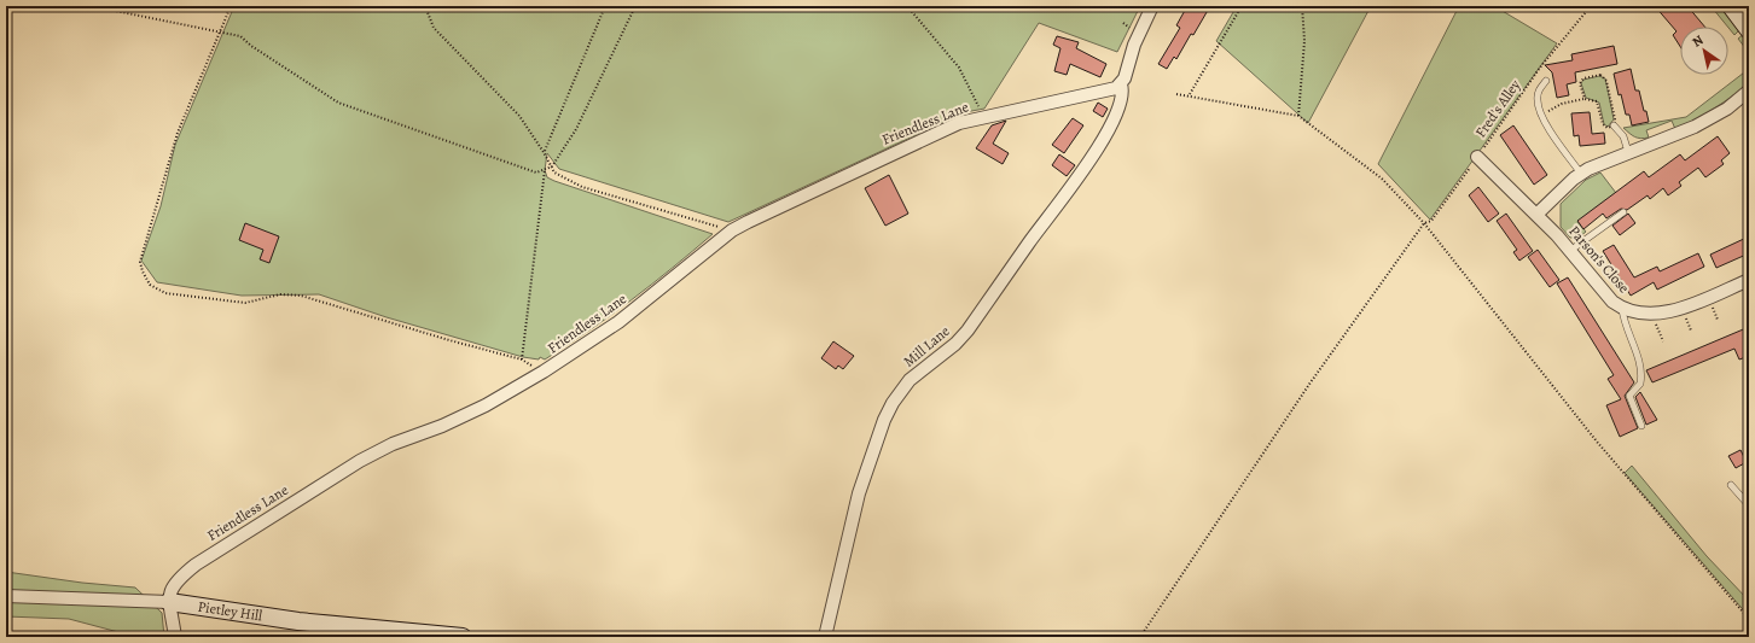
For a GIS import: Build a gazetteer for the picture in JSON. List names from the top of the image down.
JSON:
{
  "streets": {
    "street": [
      "Friendless Lane",
      "Parson's Close",
      "Mill Lane",
      "Pietley Hill"
    ],
    "path": ["Fred's Alley"]
  },
  "crossings": [
    ["Fred's Alley", "Parson's Close"],
    ["Friendless Lane", "Mill Lane"],
    ["Friendless Lane", "Pietley Hill"]
  ],
  "north": "top left"
}
